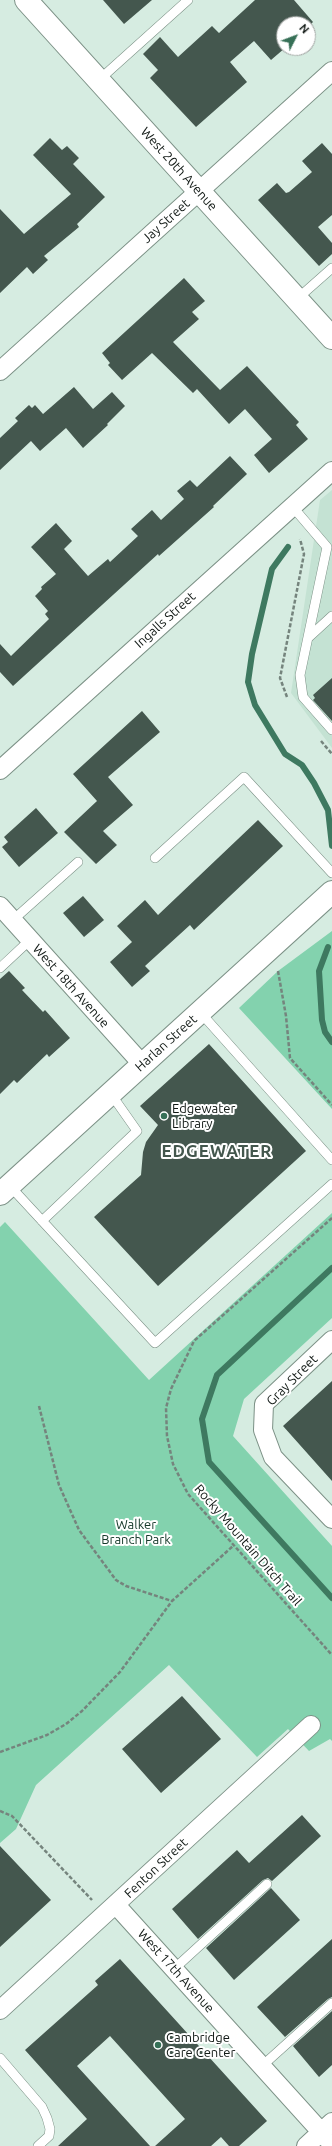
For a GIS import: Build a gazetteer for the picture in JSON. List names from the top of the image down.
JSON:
{
  "streets": {
    "street": [
      "West 20th Avenue",
      "Jay Street",
      "Ingalls Street",
      "West 18th Avenue",
      "Harlan Street",
      "Gray Street",
      "Fenton Street",
      "West 17th Avenue"
    ],
    "path": ["Rocky Mountain Ditch Trail"]
  },
  "crossings": [
    ["West 20th Avenue", "Jay Street"],
    ["West 18th Avenue", "Harlan Street"],
    ["Fenton Street", "West 17th Avenue"]
  ],
  "districts": ["EDGEWATER"],
  "parks": ["Walker Branch Park"],
  "places": ["Edgewater Library", "Cambridge Care Center"],
  "north": "top right"
}
